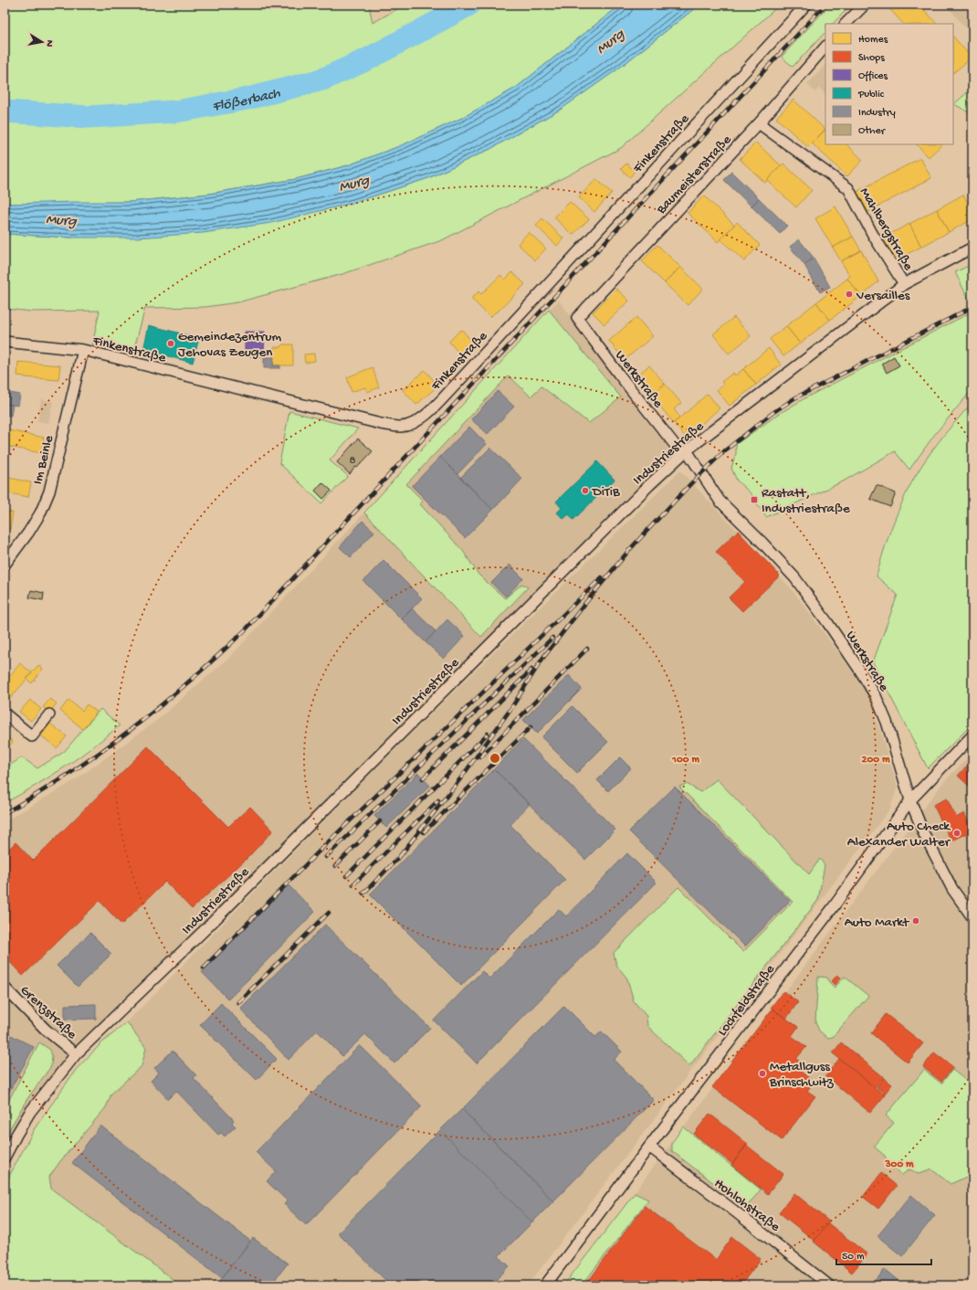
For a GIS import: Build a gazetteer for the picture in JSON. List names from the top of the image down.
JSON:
{
  "streets": {
    "street": [
      "Finkenstraße",
      "Baumeisterstraße",
      "Mahlbergstraße",
      "Werkstraße",
      "Industriestraße",
      "Im Beinle",
      "Lochfeldstraße",
      "Grenzstraße",
      "Hohlohstraße"
    ]
  },
  "crossings": [
    ["Finkenstraße", "Im Beinle"],
    ["Baumeisterstraße", "Mahlbergstraße"],
    ["Baumeisterstraße", "Werkstraße"],
    ["Mahlbergstraße", "Industriestraße"],
    ["Werkstraße", "Industriestraße"],
    ["Werkstraße", "Lochfeldstraße"],
    ["Industriestraße", "Grenzstraße"],
    ["Lochfeldstraße", "Hohlohstraße"]
  ],
  "water": ["Murg", "Flößerbach"],
  "places": {
    "other": [
      "Versailles",
      "Gemeindezentrum Jehovas Zeugen",
      "DiTiB",
      "Auto Check Alexander Walter",
      "Auto Markt",
      "Metallguss Brinschwitz"
    ],
    "transit": ["Rastatt, Industriestraße"]
  },
  "house_numbers": ["8"],
  "legend": [
    "Homes",
    "Shops",
    "Offices",
    "Public",
    "Industry",
    "Other"
  ],
  "scale_bar": "50 m",
  "north": "right",
  "rings": ["100 m", "200 m", "300 m"]
}
